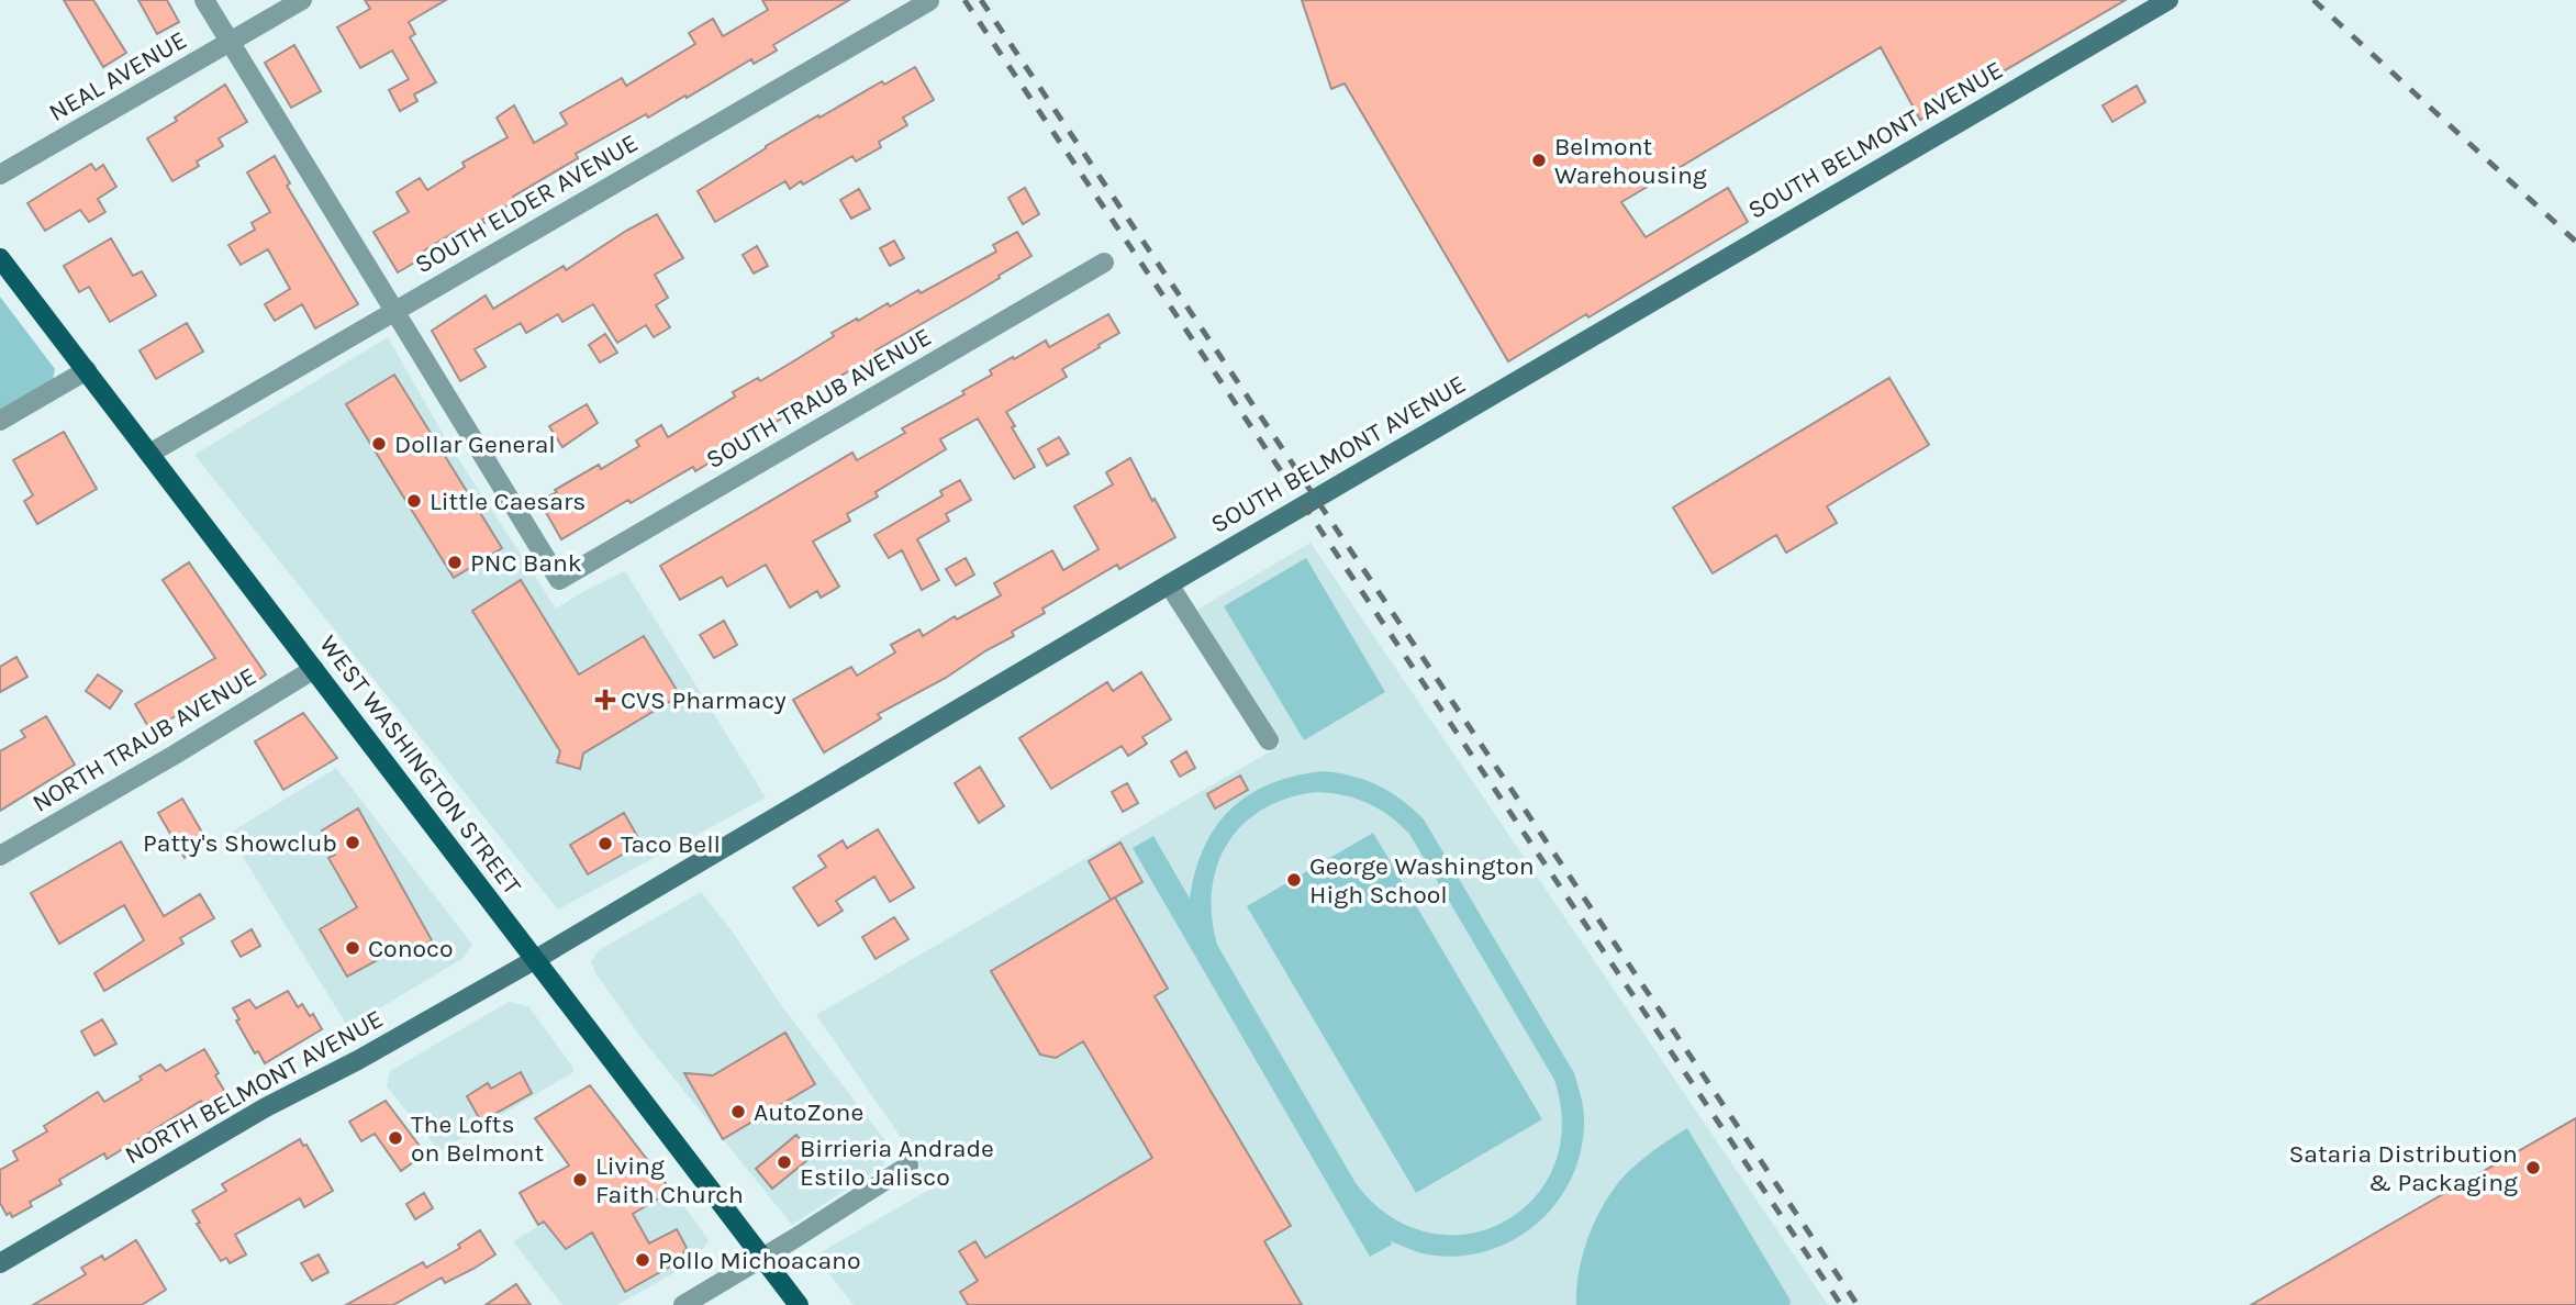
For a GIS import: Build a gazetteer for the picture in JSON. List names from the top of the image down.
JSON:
{
  "streets": {
    "main road": ["SOUTH BELMONT AVENUE", "WEST WASHINGTON STREET", "NORTH BELMONT AVENUE"],
    "street": [
      "NEAL AVENUE",
      "SOUTH ELDER AVENUE",
      "SOUTH TRAUB AVENUE",
      "NORTH TRAUB AVENUE"
    ]
  },
  "crossings": [
    ["SOUTH BELMONT AVENUE", "WEST WASHINGTON STREET"],
    ["SOUTH BELMONT AVENUE", "NORTH BELMONT AVENUE"],
    ["SOUTH ELDER AVENUE", "SOUTH TRAUB AVENUE"],
    ["SOUTH ELDER AVENUE", "WEST WASHINGTON STREET"],
    ["NORTH TRAUB AVENUE", "WEST WASHINGTON STREET"],
    ["WEST WASHINGTON STREET", "NORTH BELMONT AVENUE"]
  ],
  "places": {
    "other": [
      "Belmont Warehousing",
      "Dollar General",
      "Little Caesars",
      "PNC Bank",
      "Patty's Showclub",
      "Taco Bell",
      "George Washington High School",
      "Conoco",
      "AutoZone",
      "The Lofts on Belmont",
      "Birrieria Andrade Estilo Jalisco",
      "Sataria Distribution & Packaging",
      "Living Faith Church",
      "Pollo Michoacano"
    ],
    "health": ["CVS Pharmacy"]
  }
}
